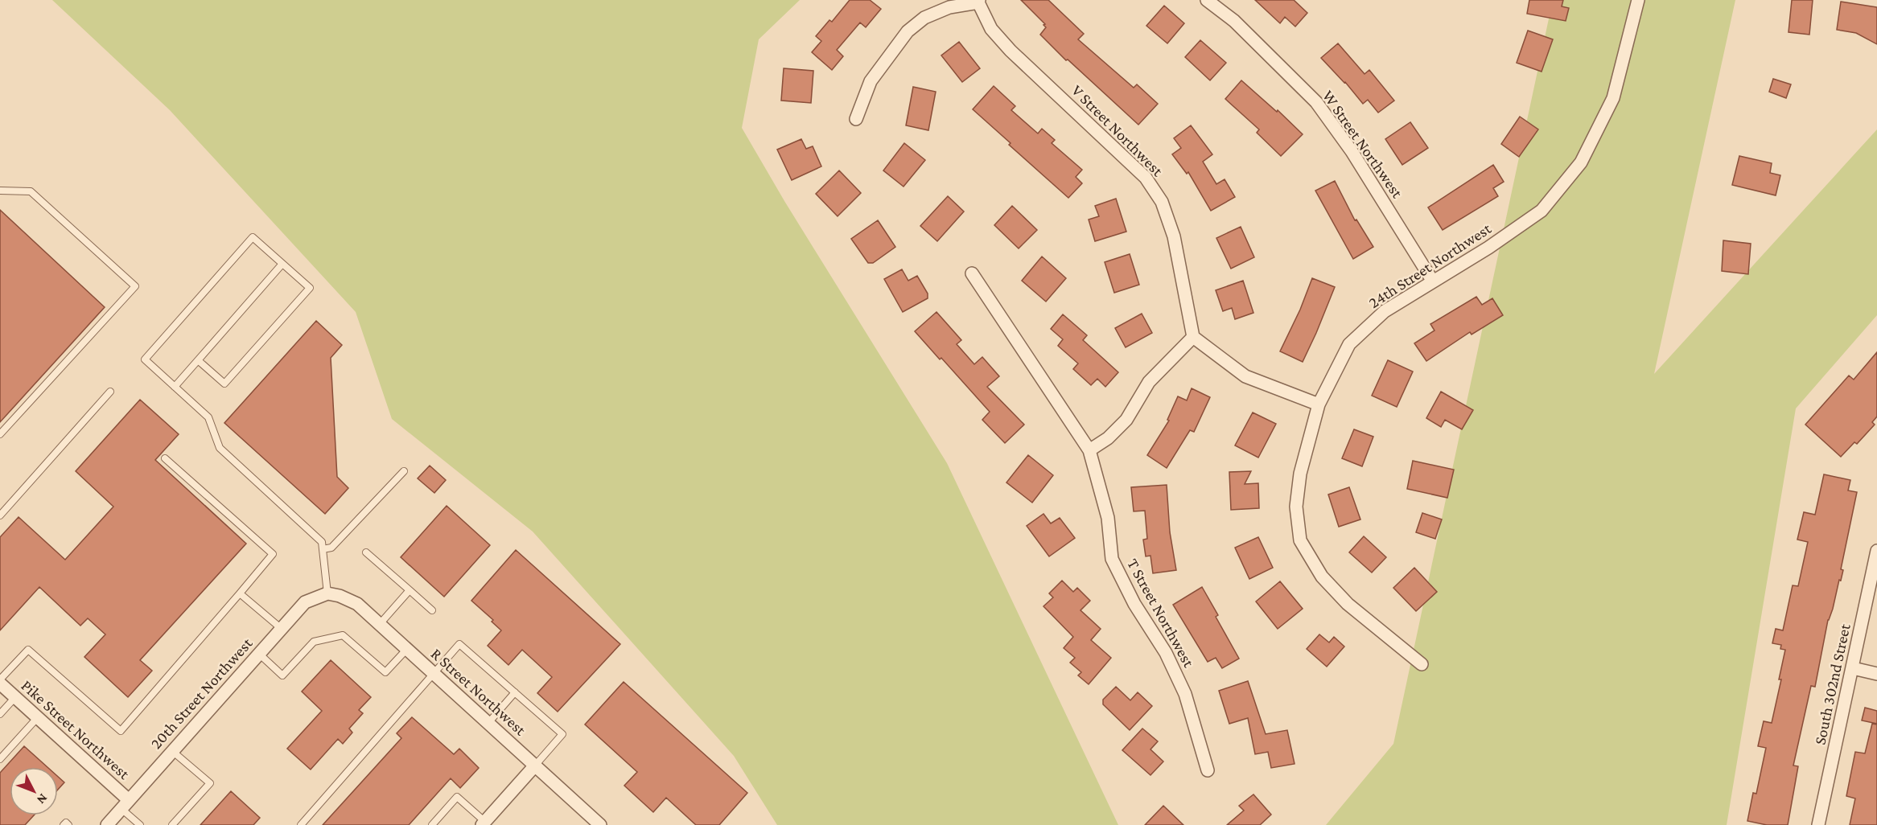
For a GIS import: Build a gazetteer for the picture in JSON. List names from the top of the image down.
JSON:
{
  "streets": {
    "street": [
      "V Street Northwest",
      "W Street Northwest",
      "24th Street Northwest",
      "T Street Northwest",
      "South 302nd Street",
      "R Street Northwest",
      "20th Street Northwest",
      "Pike Street Northwest"
    ]
  },
  "crossings": [
    ["W Street Northwest", "24th Street Northwest"],
    ["R Street Northwest", "20th Street Northwest"],
    ["20th Street Northwest", "Pike Street Northwest"]
  ],
  "north": "bottom right"
}
